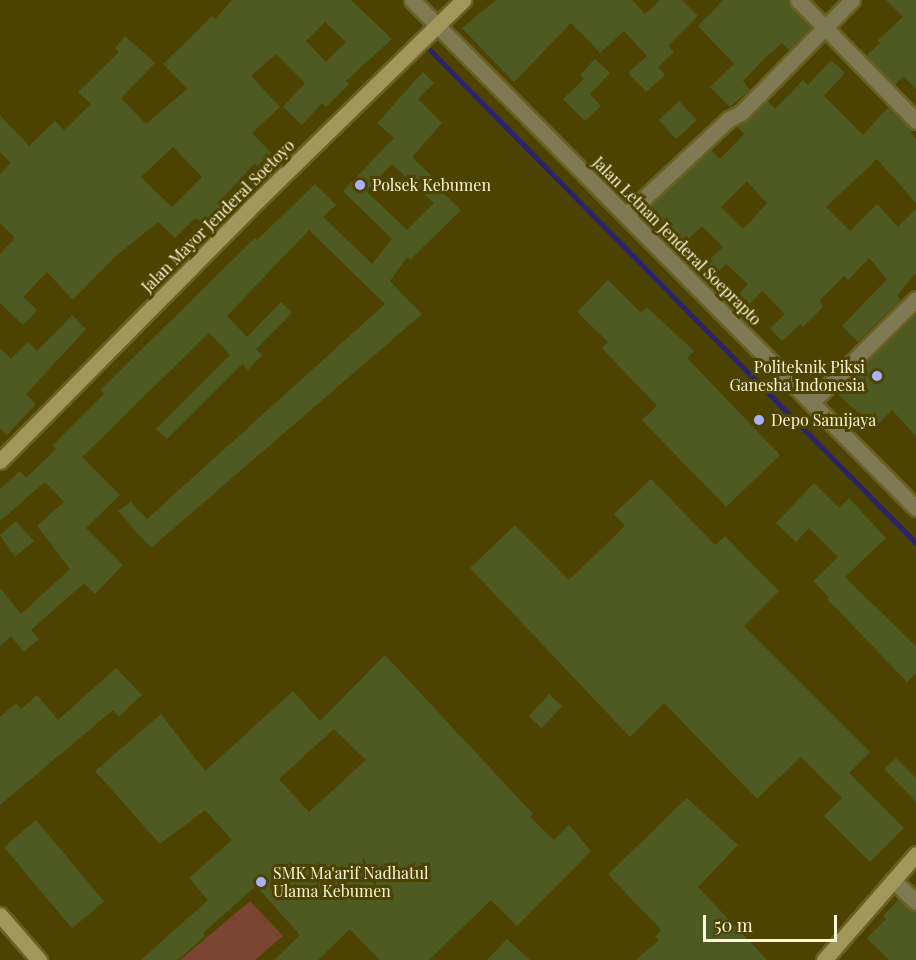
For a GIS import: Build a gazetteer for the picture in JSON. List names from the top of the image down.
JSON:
{
  "streets": {
    "main road": ["Jalan Mayor Jenderal Soetoyo"],
    "street": ["Jalan Letnan Jenderal Soeprapto"]
  },
  "crossings": [
    ["Jalan Mayor Jenderal Soetoyo", "Jalan Letnan Jenderal Soeprapto"]
  ],
  "places": [
    "Polsek Kebumen",
    "Politeknik Piksi Ganesha Indonesia",
    "Depo Samijaya",
    "SMK Ma'arif Nadhatul Ulama Kebumen"
  ],
  "scale_bar": "50 m"
}
